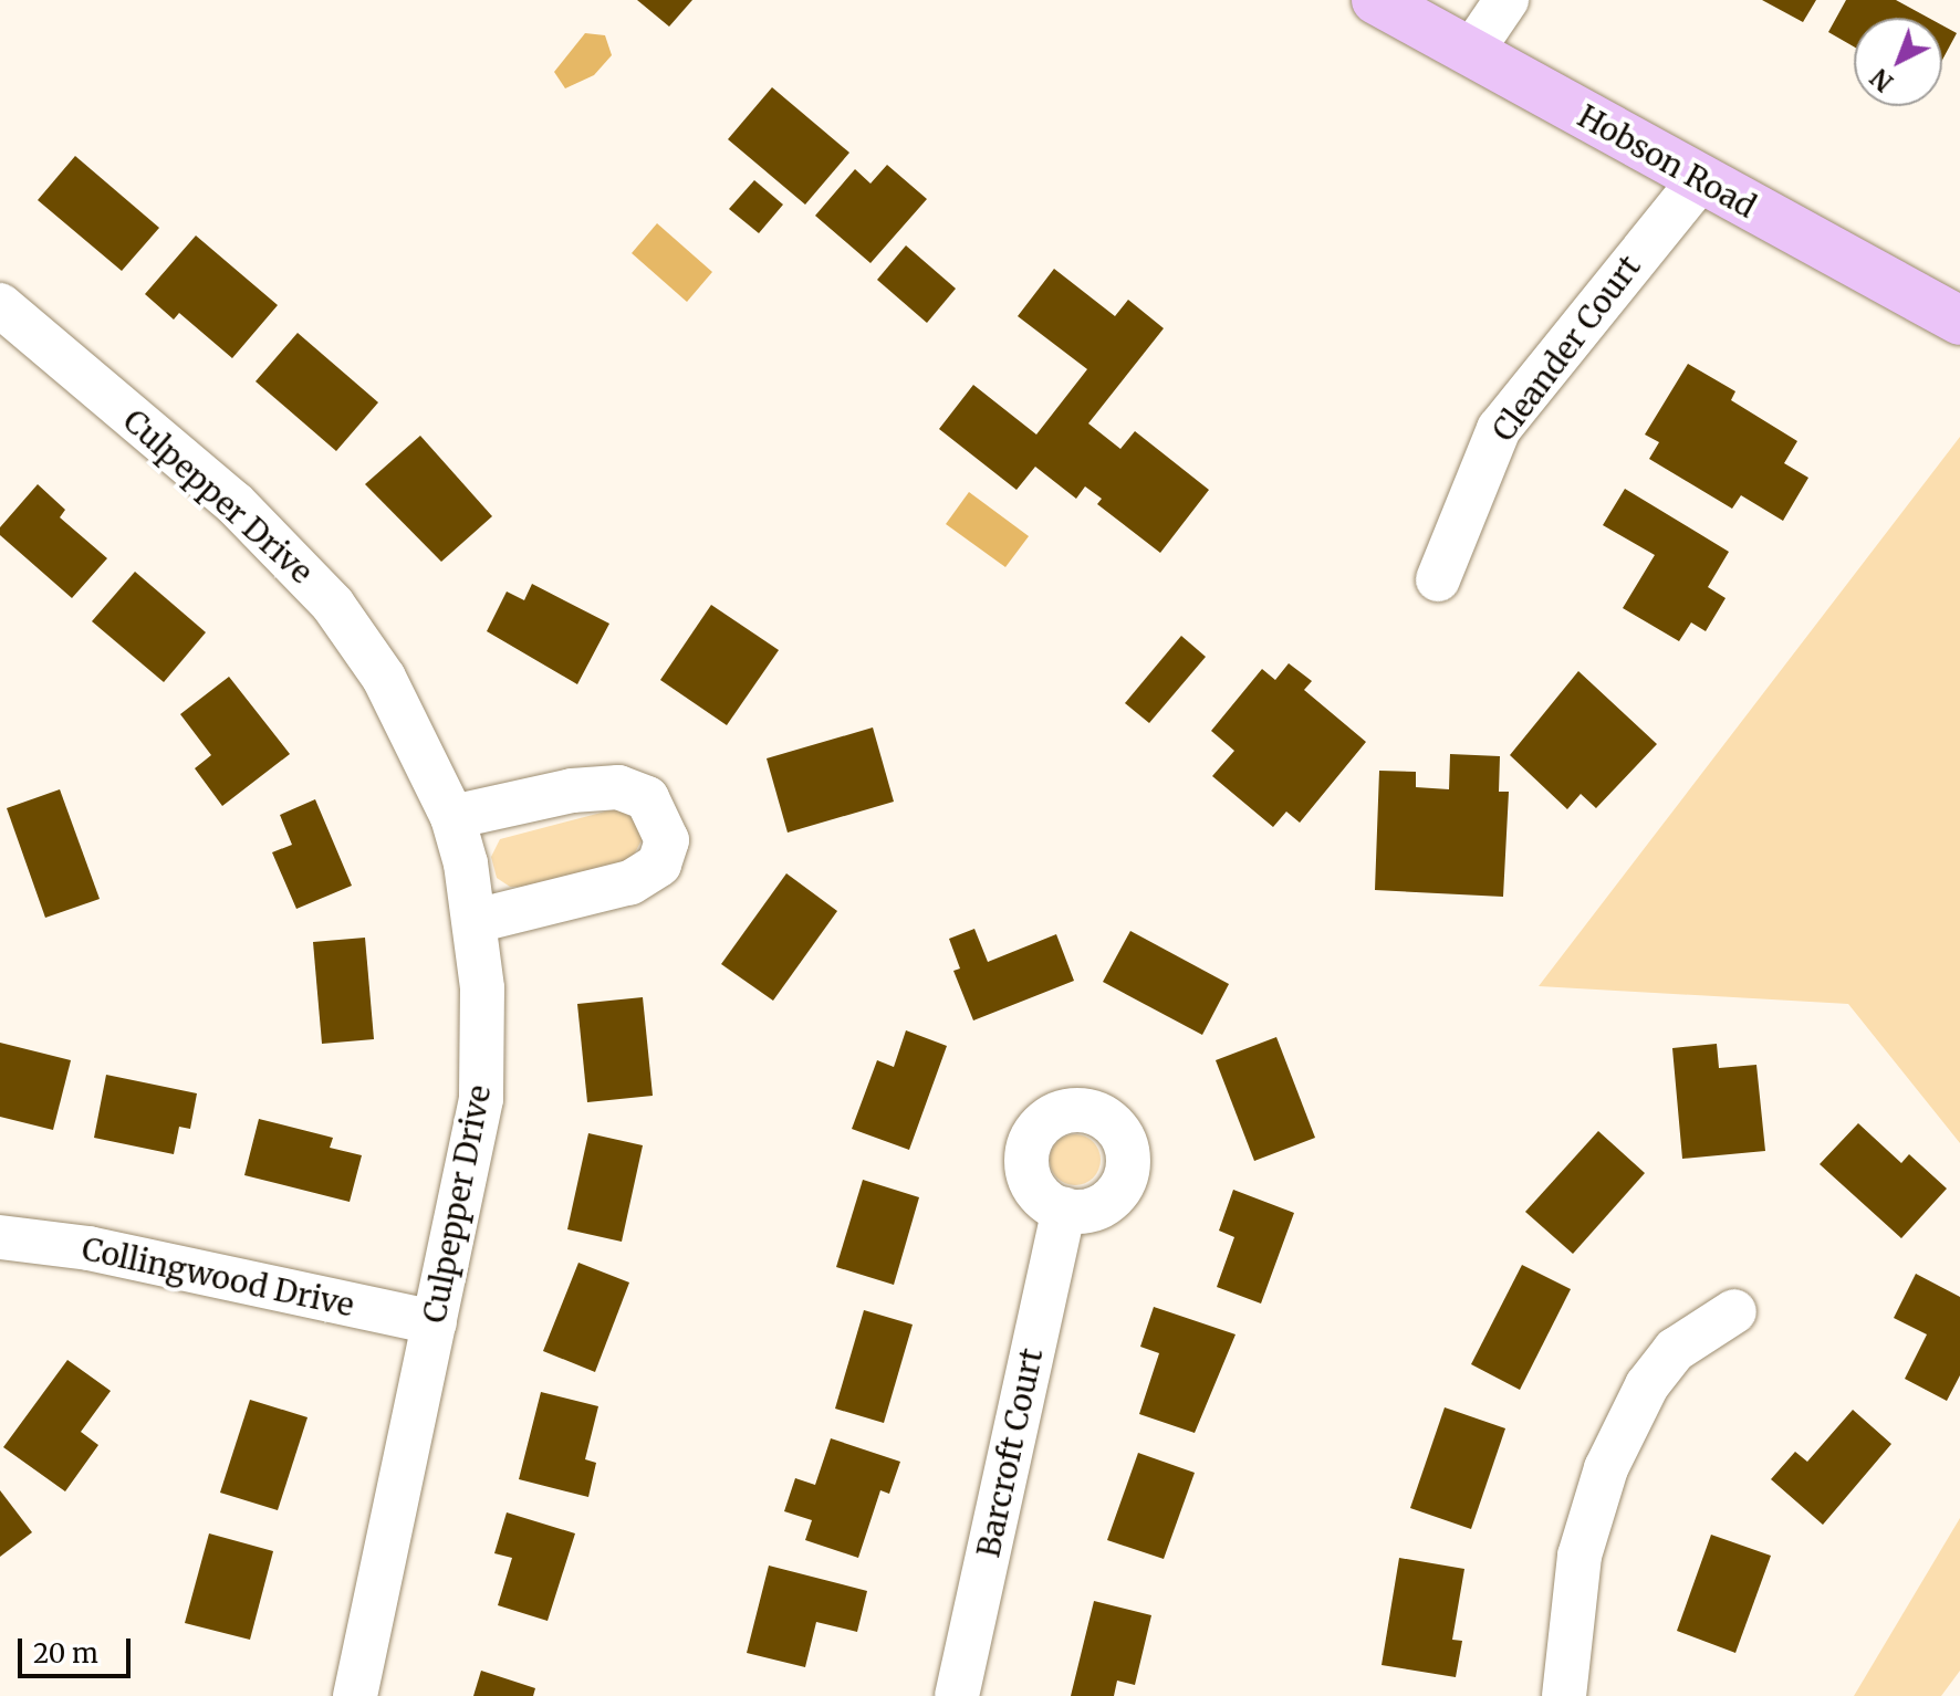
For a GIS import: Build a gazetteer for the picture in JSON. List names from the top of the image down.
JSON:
{
  "streets": {
    "main road": ["Hobson Road"],
    "street": [
      "Cleander Court",
      "Culpepper Drive",
      "Collingwood Drive",
      "Barcroft Court"
    ]
  },
  "crossings": [
    ["Hobson Road", "Cleander Court"],
    ["Culpepper Drive", "Collingwood Drive"]
  ],
  "scale_bar": "20 m",
  "north": "bottom left"
}
